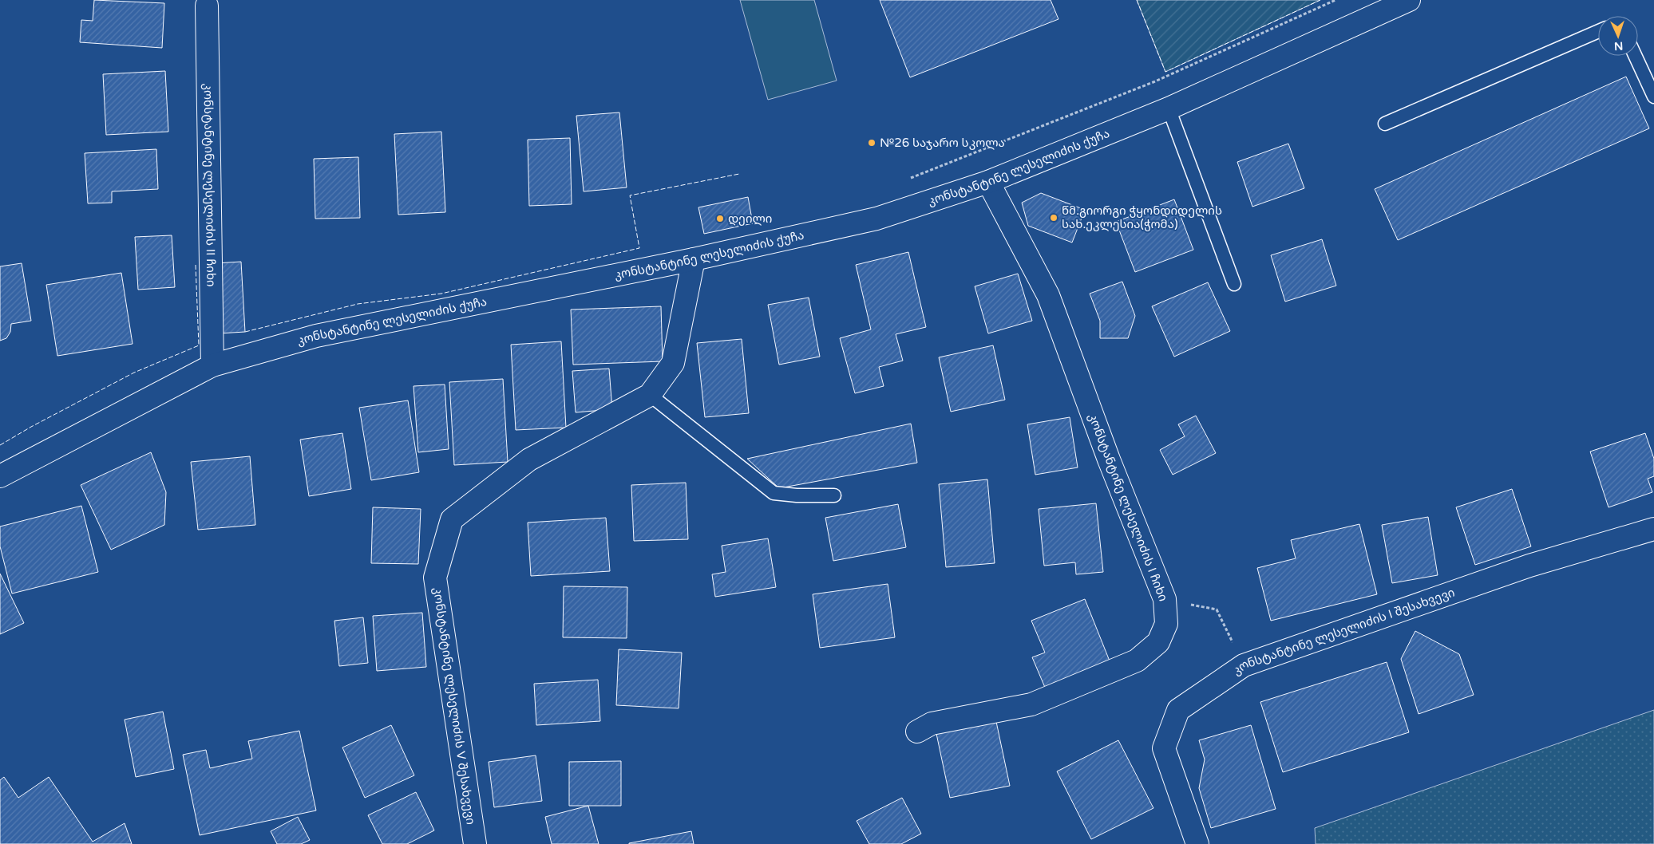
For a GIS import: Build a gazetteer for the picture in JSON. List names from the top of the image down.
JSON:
{
  "streets": {
    "street": [
      "კონსტანტინე ლესელიძის ქუჩა",
      "კონსტანტინე ლესელიძის II ჩიხი",
      "კონსტანტინე ლესელიძის I ჩიხი",
      "კონსტანტინე ლესელიძის I შესახვევი",
      "კონსტანტინე ლესელიძის V შესახვევი"
    ]
  },
  "crossings": [
    ["კონსტანტინე ლესელიძის ქუჩა", "კონსტანტინე ლესელიძის II ჩიხი"],
    ["კონსტანტინე ლესელიძის ქუჩა", "კონსტანტინე ლესელიძის I ჩიხი"],
    ["კონსტანტინე ლესელიძის ქუჩა", "კონსტანტინე ლესელიძის V შესახვევი"]
  ],
  "places": ["№26 საჯარო სკოლა", "წმ.გიორგი ჭყონდიდელის სახ.ეკლესია(ჭომა)", "დეილი"],
  "north": "bottom"
}
